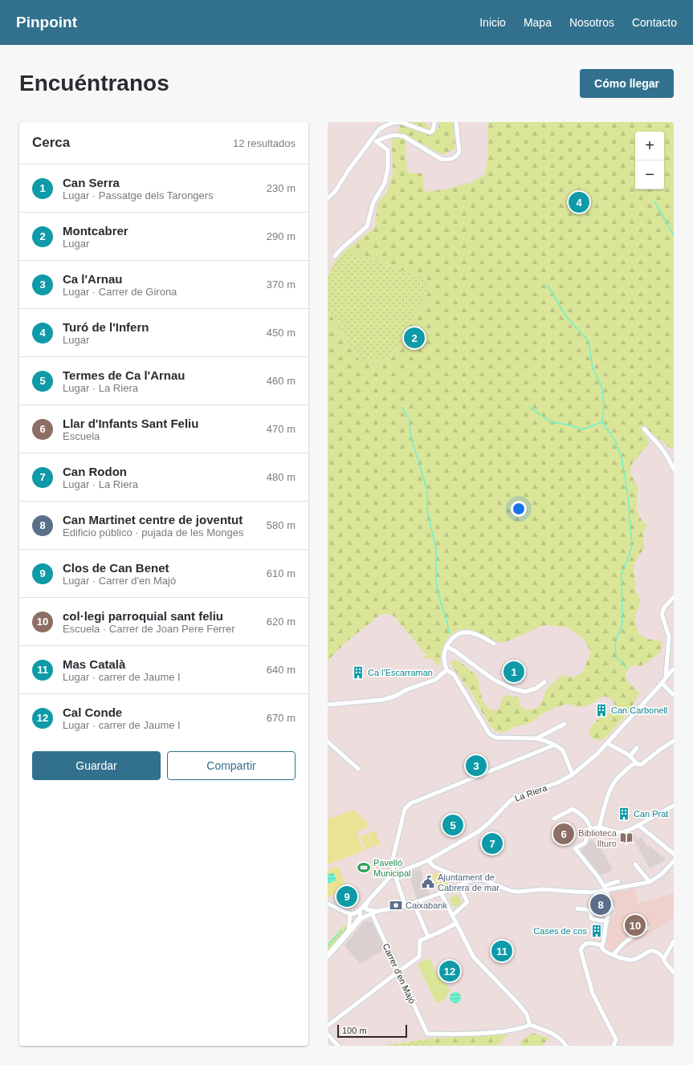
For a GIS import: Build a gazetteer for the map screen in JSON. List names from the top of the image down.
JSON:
{
  "streets": {
    "street": ["La Riera", "Carrer d'en Majó"]
  },
  "places": {
    "building": [
      "Ca l'Escarraman",
      "Can Carbonell",
      "Can Prat",
      "Cases de cos"
    ],
    "library": ["Biblioteca Ilturo"],
    "sports": ["Pavelló Municipal"],
    "public building": ["Ajuntament de Cabrera de mar"],
    "bank": ["Caixabank"]
  },
  "scale_bar": "100 m",
  "page": {
    "header": "Pinpoint",
    "nav": [
      "Inicio",
      "Mapa",
      "Nosotros",
      "Contacto"
    ],
    "buttons": [
      "Cómo llegar",
      ["Guardar", "Compartir"]
    ],
    "title": "Encuéntranos",
    "heading": ["Cerca", "12 resultados"],
    "map_buttons": ["+", "−"],
    "list": [
      {
        "mark": "1",
        "name": "Can Serra",
        "note": "Lugar · Passatge dels Tarongers",
        "value": "230 m"
      },
      {
        "mark": "2",
        "name": "Montcabrer",
        "note": "Lugar",
        "value": "290 m"
      },
      {
        "mark": "3",
        "name": "Ca l'Arnau",
        "note": "Lugar · Carrer de Girona",
        "value": "370 m"
      },
      {
        "mark": "4",
        "name": "Turó de l'Infern",
        "note": "Lugar",
        "value": "450 m"
      },
      {
        "mark": "5",
        "name": "Termes de Ca l'Arnau",
        "note": "Lugar · La Riera",
        "value": "460 m"
      },
      {
        "mark": "6",
        "name": "Llar d'Infants Sant Feliu",
        "note": "Escuela",
        "value": "470 m"
      },
      {
        "mark": "7",
        "name": "Can Rodon",
        "note": "Lugar · La Riera",
        "value": "480 m"
      },
      {
        "mark": "8",
        "name": "Can Martinet centre de joventut",
        "note": "Edificio público · pujada de les Monges",
        "value": "580 m"
      },
      {
        "mark": "9",
        "name": "Clos de Can Benet",
        "note": "Lugar · Carrer d'en Majó",
        "value": "610 m"
      },
      {
        "mark": "10",
        "name": "col·legi parroquial sant feliu",
        "note": "Escuela · Carrer de Joan Pere Ferrer",
        "value": "620 m"
      },
      {
        "mark": "11",
        "name": "Mas Català",
        "note": "Lugar · carrer de Jaume I",
        "value": "640 m"
      },
      {
        "mark": "12",
        "name": "Cal Conde",
        "note": "Lugar · carrer de Jaume I",
        "value": "670 m"
      }
    ],
    "pins": [
      "4",
      "2",
      "1",
      "3",
      "5",
      "6",
      "7",
      "9",
      "8",
      "10",
      "11",
      "12"
    ],
    "scale": "100 m"
  }
}
